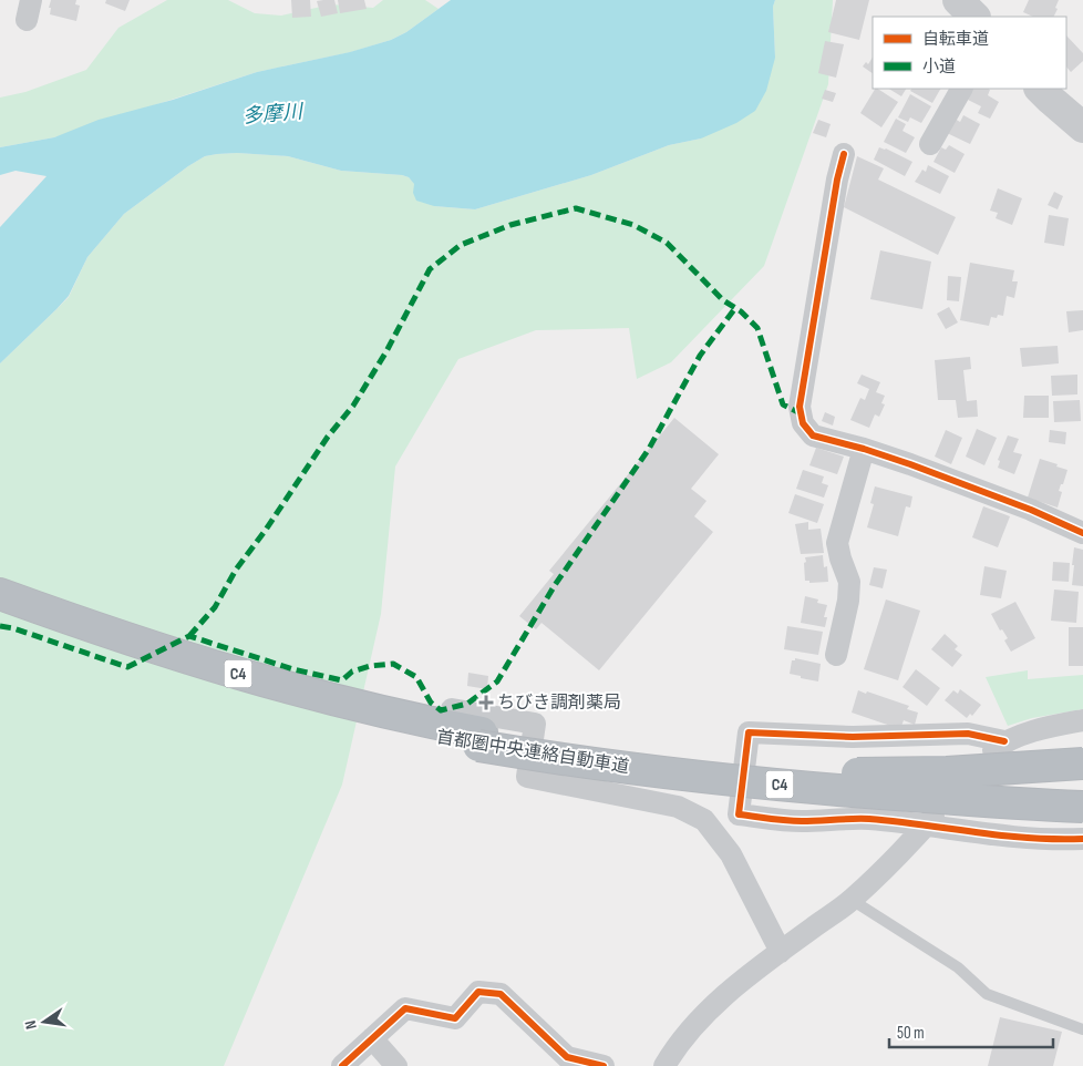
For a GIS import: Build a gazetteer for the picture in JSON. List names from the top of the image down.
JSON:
{
  "streets": {
    "highway": ["C4", "首都圏中央連絡自動車道"]
  },
  "water": ["多摩川"],
  "places": {
    "health": ["ちびき調剤薬局"]
  },
  "legend": ["自転車道", "小道"],
  "scale_bar": "50 m",
  "north": "left"
}
